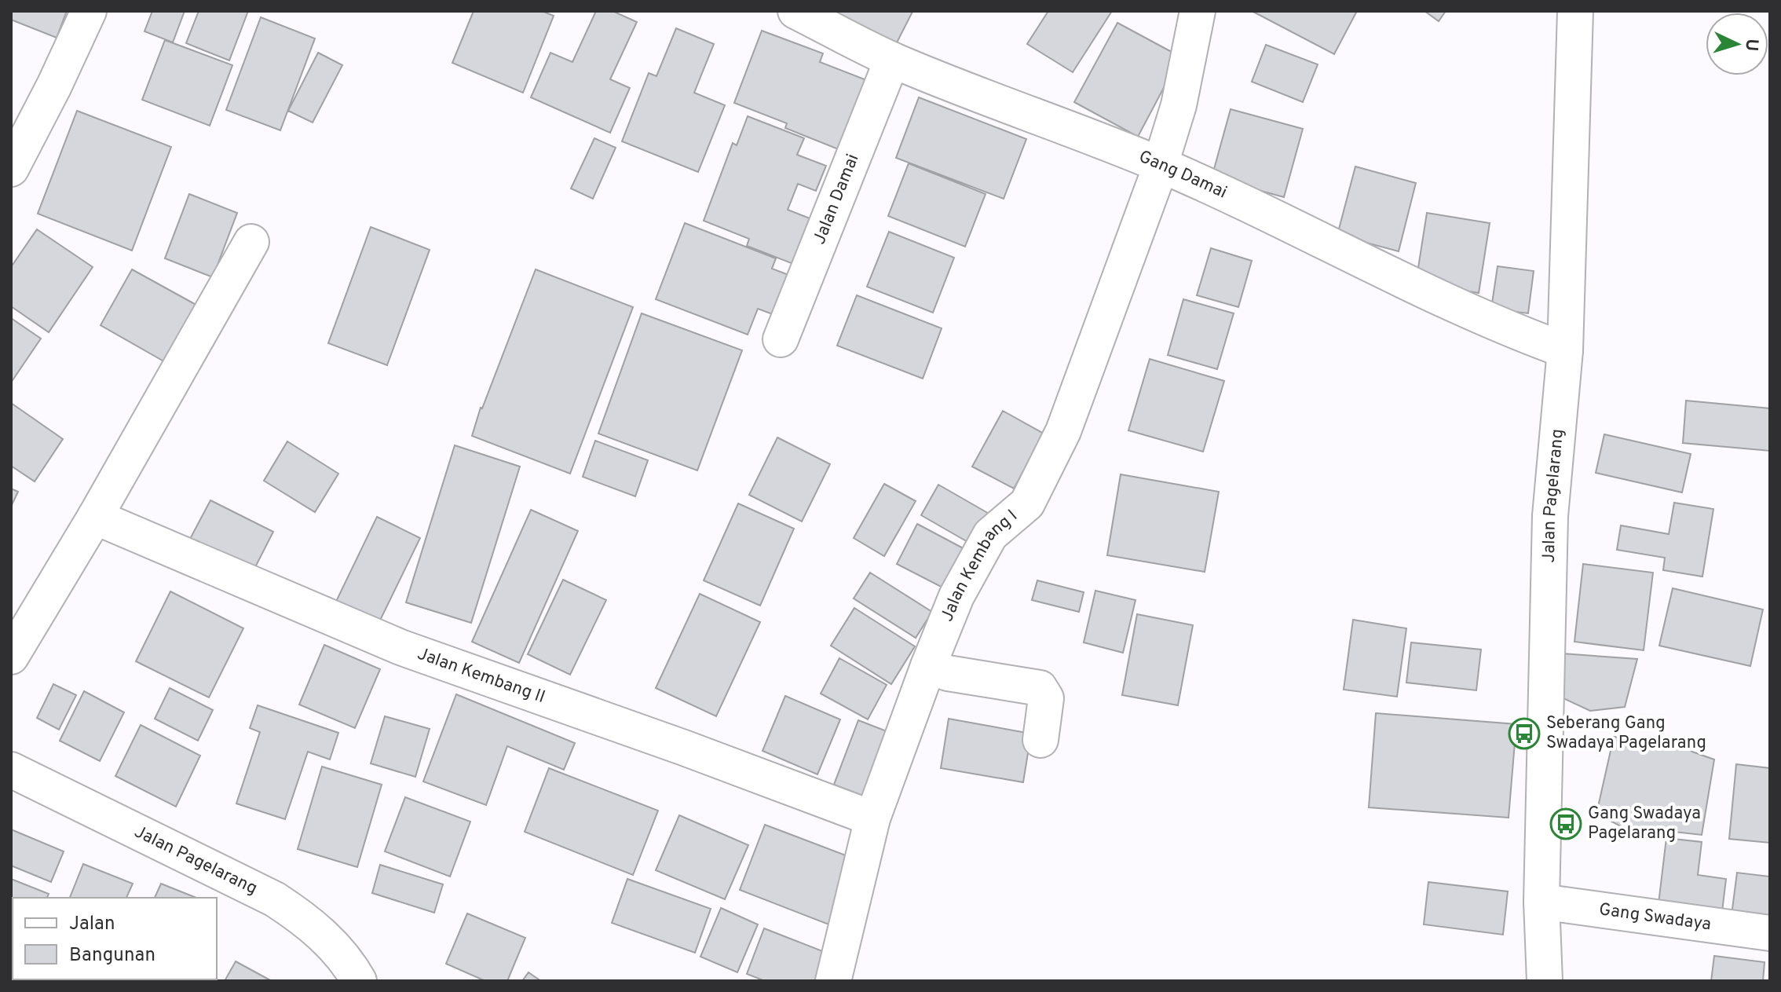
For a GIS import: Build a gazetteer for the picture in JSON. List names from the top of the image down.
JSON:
{
  "streets": {
    "street": [
      "Gang Damai",
      "Jalan Damai",
      "Jalan Pagelarang",
      "Jalan Kembang I",
      "Jalan Kembang II",
      "Gang Swadaya"
    ]
  },
  "crossings": [
    ["Gang Damai", "Jalan Damai"],
    ["Gang Damai", "Jalan Pagelarang"],
    ["Gang Damai", "Jalan Kembang I"],
    ["Jalan Pagelarang", "Gang Swadaya"],
    ["Jalan Kembang I", "Jalan Kembang II"]
  ],
  "places": {
    "bus stop": ["Seberang Gang Swadaya Pagelarang", "Gang Swadaya Pagelarang"]
  },
  "legend": ["Jalan", "Bangunan"],
  "north": "right"
}
